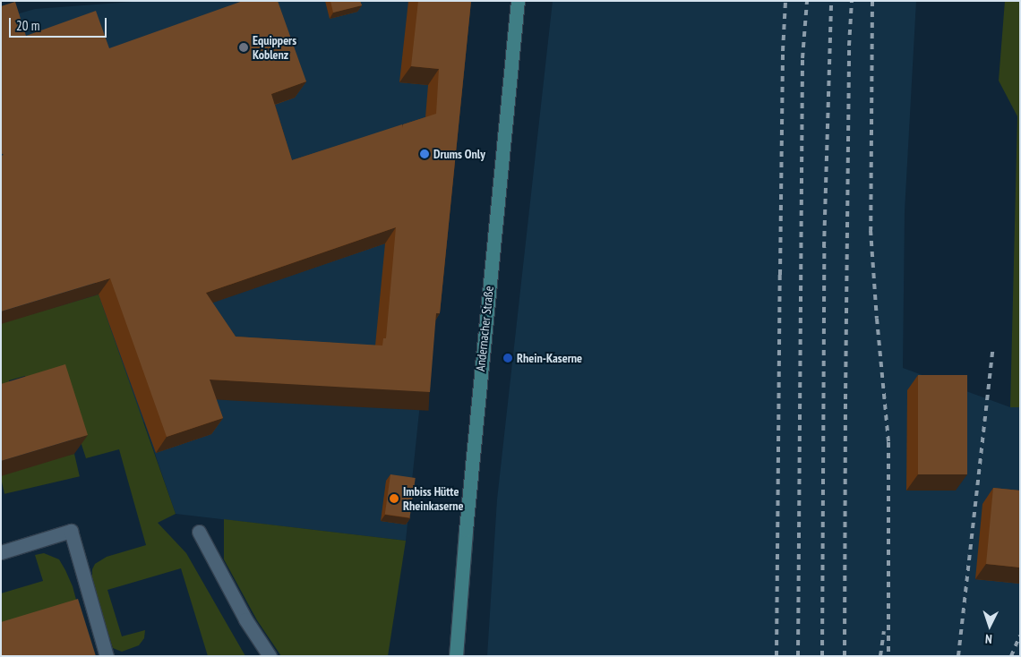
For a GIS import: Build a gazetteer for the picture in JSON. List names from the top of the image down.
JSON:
{
  "streets": {
    "street": ["Andernacher Straße"]
  },
  "places": [
    "Equippers Koblenz",
    "Drums Only",
    "Rhein-Kaserne",
    "Imbiss Hütte Rheinkaserne"
  ],
  "scale_bar": "20 m",
  "north": "bottom"
}
